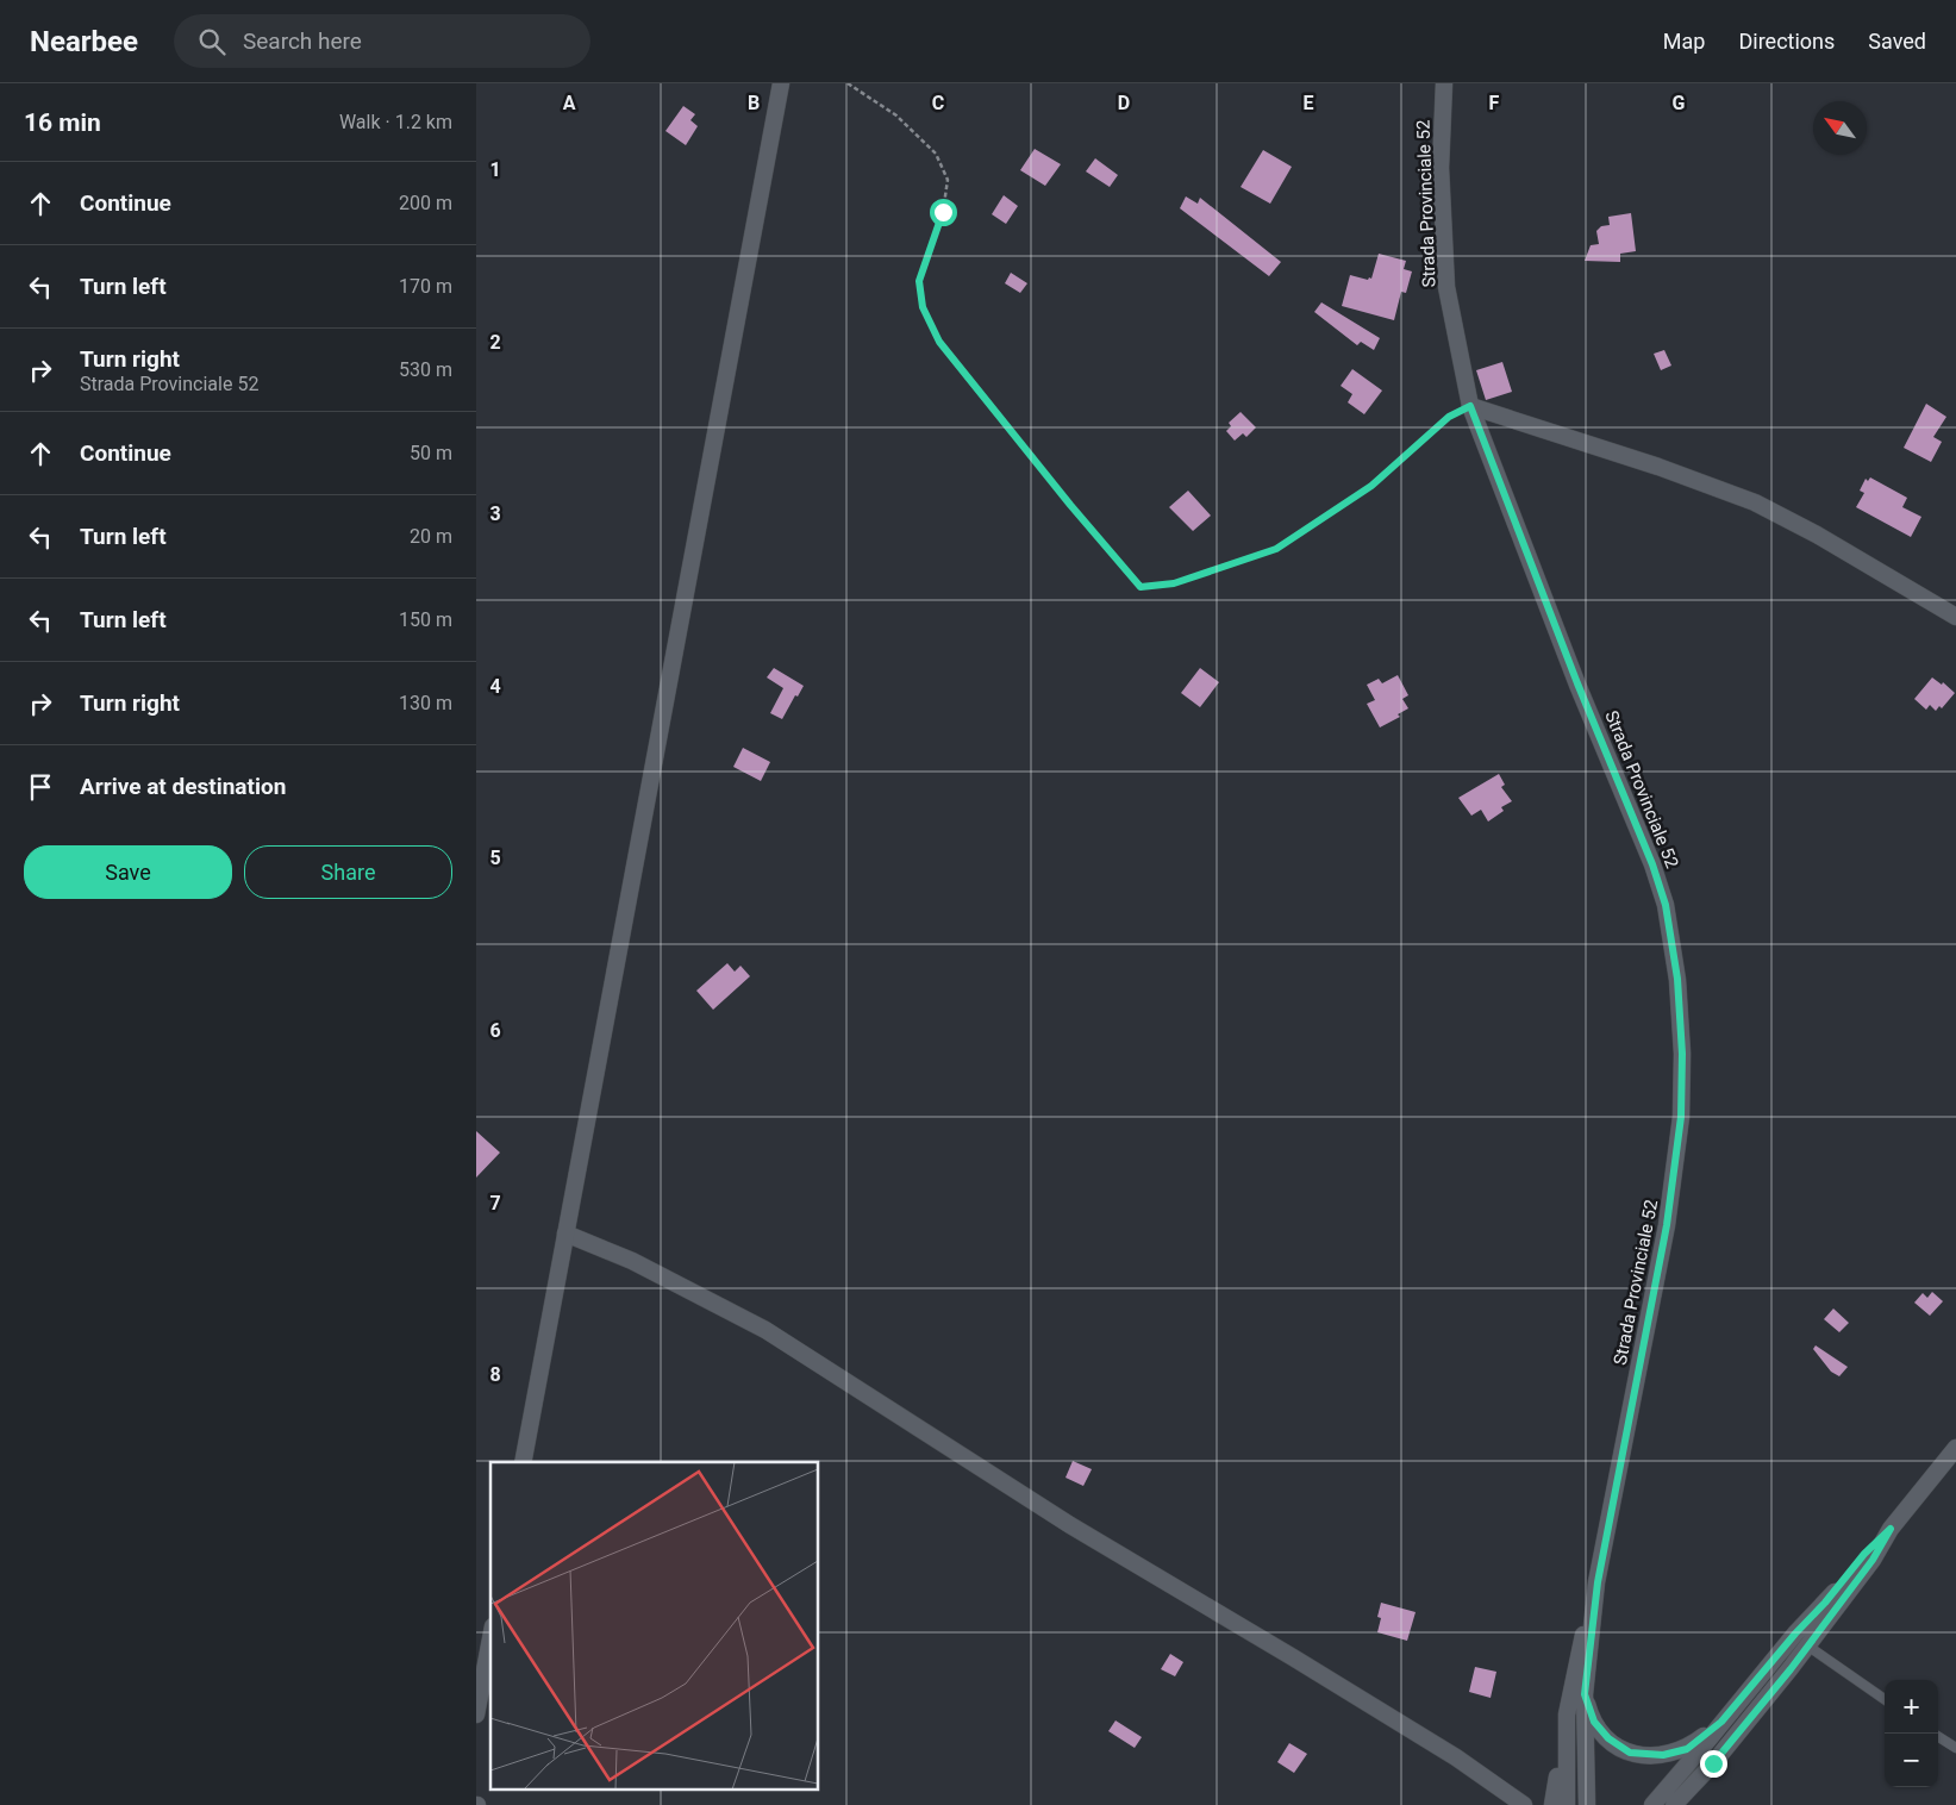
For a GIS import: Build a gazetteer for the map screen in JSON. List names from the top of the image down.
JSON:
{
  "streets": {
    "main road": ["Strada Provinciale 52"]
  },
  "north": "top left",
  "page": {
    "header": "Nearbee",
    "search": "Search here",
    "nav": ["Map", "Directions", "Saved"],
    "heading": ["16 min", "Walk · 1.2 km"],
    "list": [
      ["Continue", "200 m"],
      ["Turn left", "170 m"],
      ["Turn right", "Strada Provinciale 52", "530 m"],
      ["Continue", "50 m"],
      ["Turn left", "20 m"],
      ["Turn left", "150 m"],
      ["Turn right", "130 m"],
      "Arrive at destination"
    ],
    "buttons": ["Save", "Share"],
    "map_buttons": ["+", "−"]
  },
  "grid": {
    "columns": [
      "A",
      "B",
      "C",
      "D",
      "E",
      "F",
      "G"
    ],
    "rows": [
      "1",
      "2",
      "3",
      "4",
      "5",
      "6",
      "7",
      "8"
    ]
  }
}
